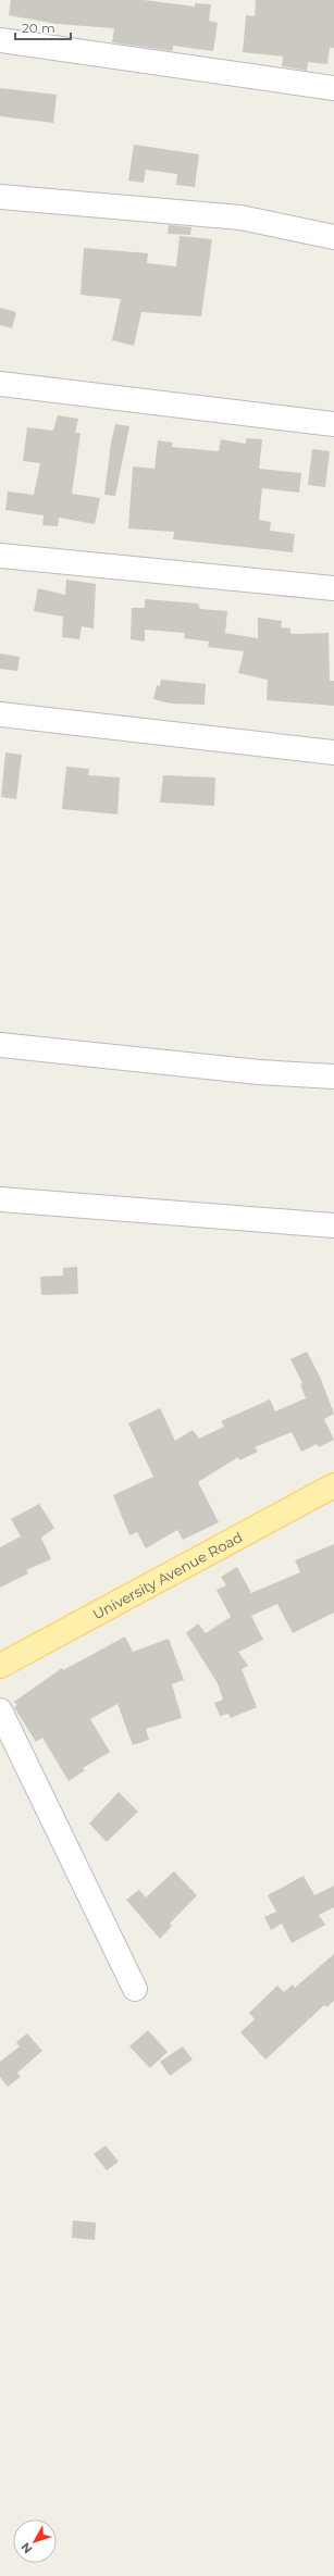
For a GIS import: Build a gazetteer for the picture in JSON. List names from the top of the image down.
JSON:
{
  "streets": {
    "main road": ["University Avenue Road"]
  },
  "scale_bar": "20 m",
  "north": "bottom left"
}
